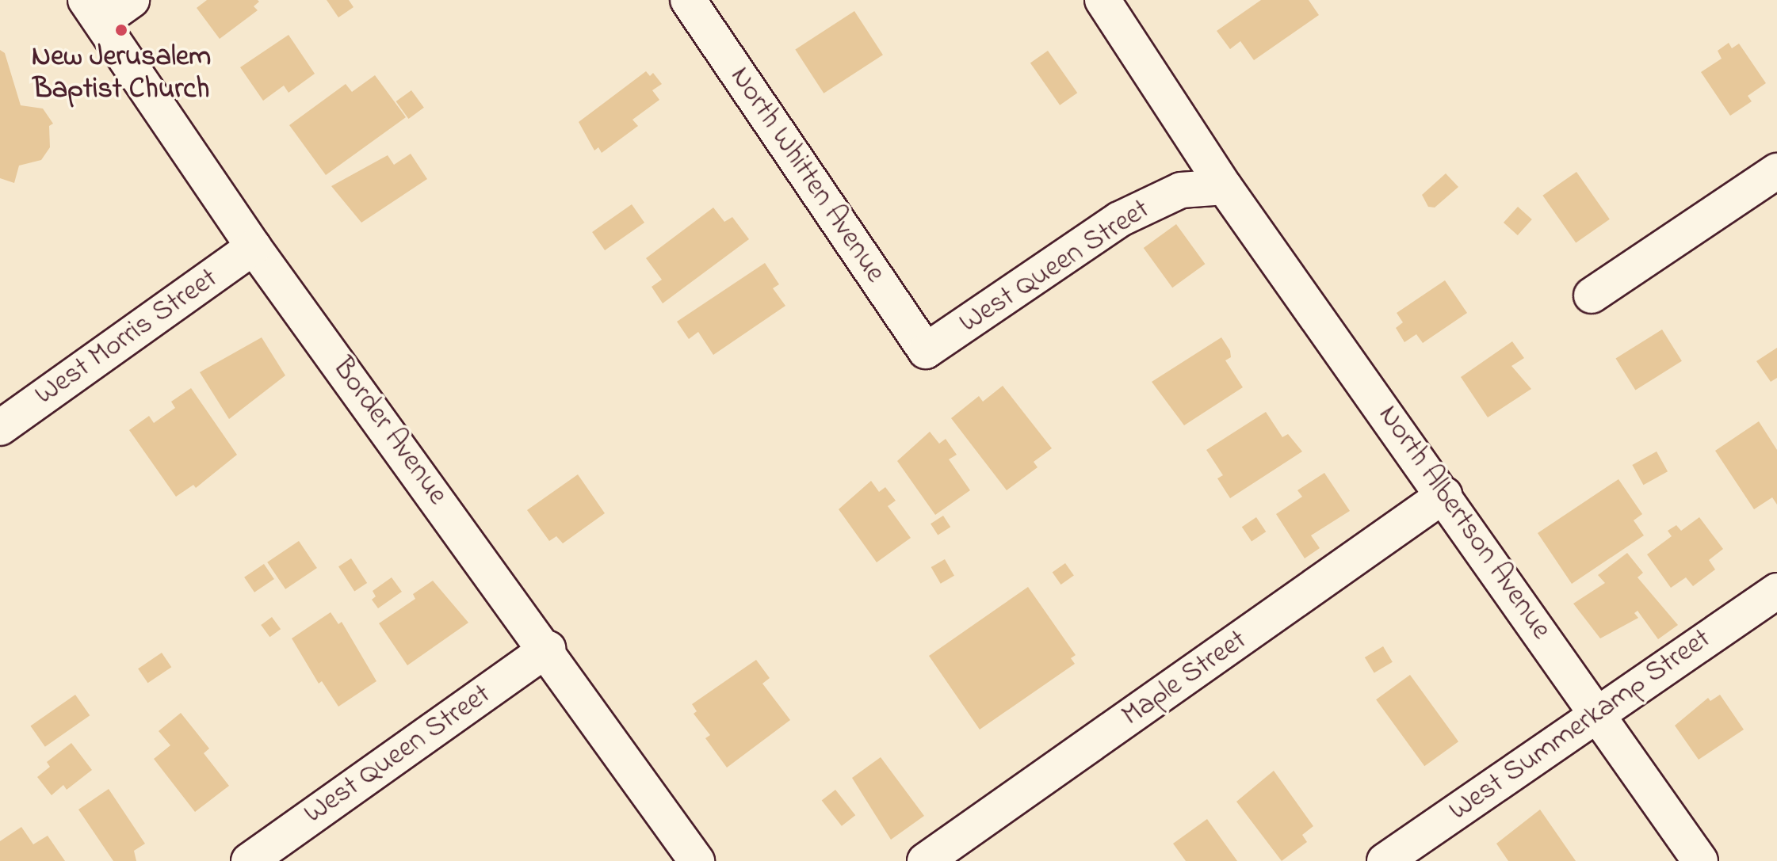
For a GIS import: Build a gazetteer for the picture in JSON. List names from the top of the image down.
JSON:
{
  "streets": {
    "street": [
      "North Whitten Avenue",
      "West Queen Street",
      "West Morris Street",
      "Border Avenue",
      "North Albertson Avenue",
      "Maple Street",
      "West Summerkamp Street"
    ]
  },
  "crossings": [
    ["North Whitten Avenue", "West Queen Street"],
    ["West Queen Street", "Border Avenue"],
    ["West Queen Street", "North Albertson Avenue"],
    ["West Morris Street", "Border Avenue"],
    ["North Albertson Avenue", "Maple Street"],
    ["North Albertson Avenue", "West Summerkamp Street"]
  ],
  "places": ["New Jerusalem Baptist Church"]
}
